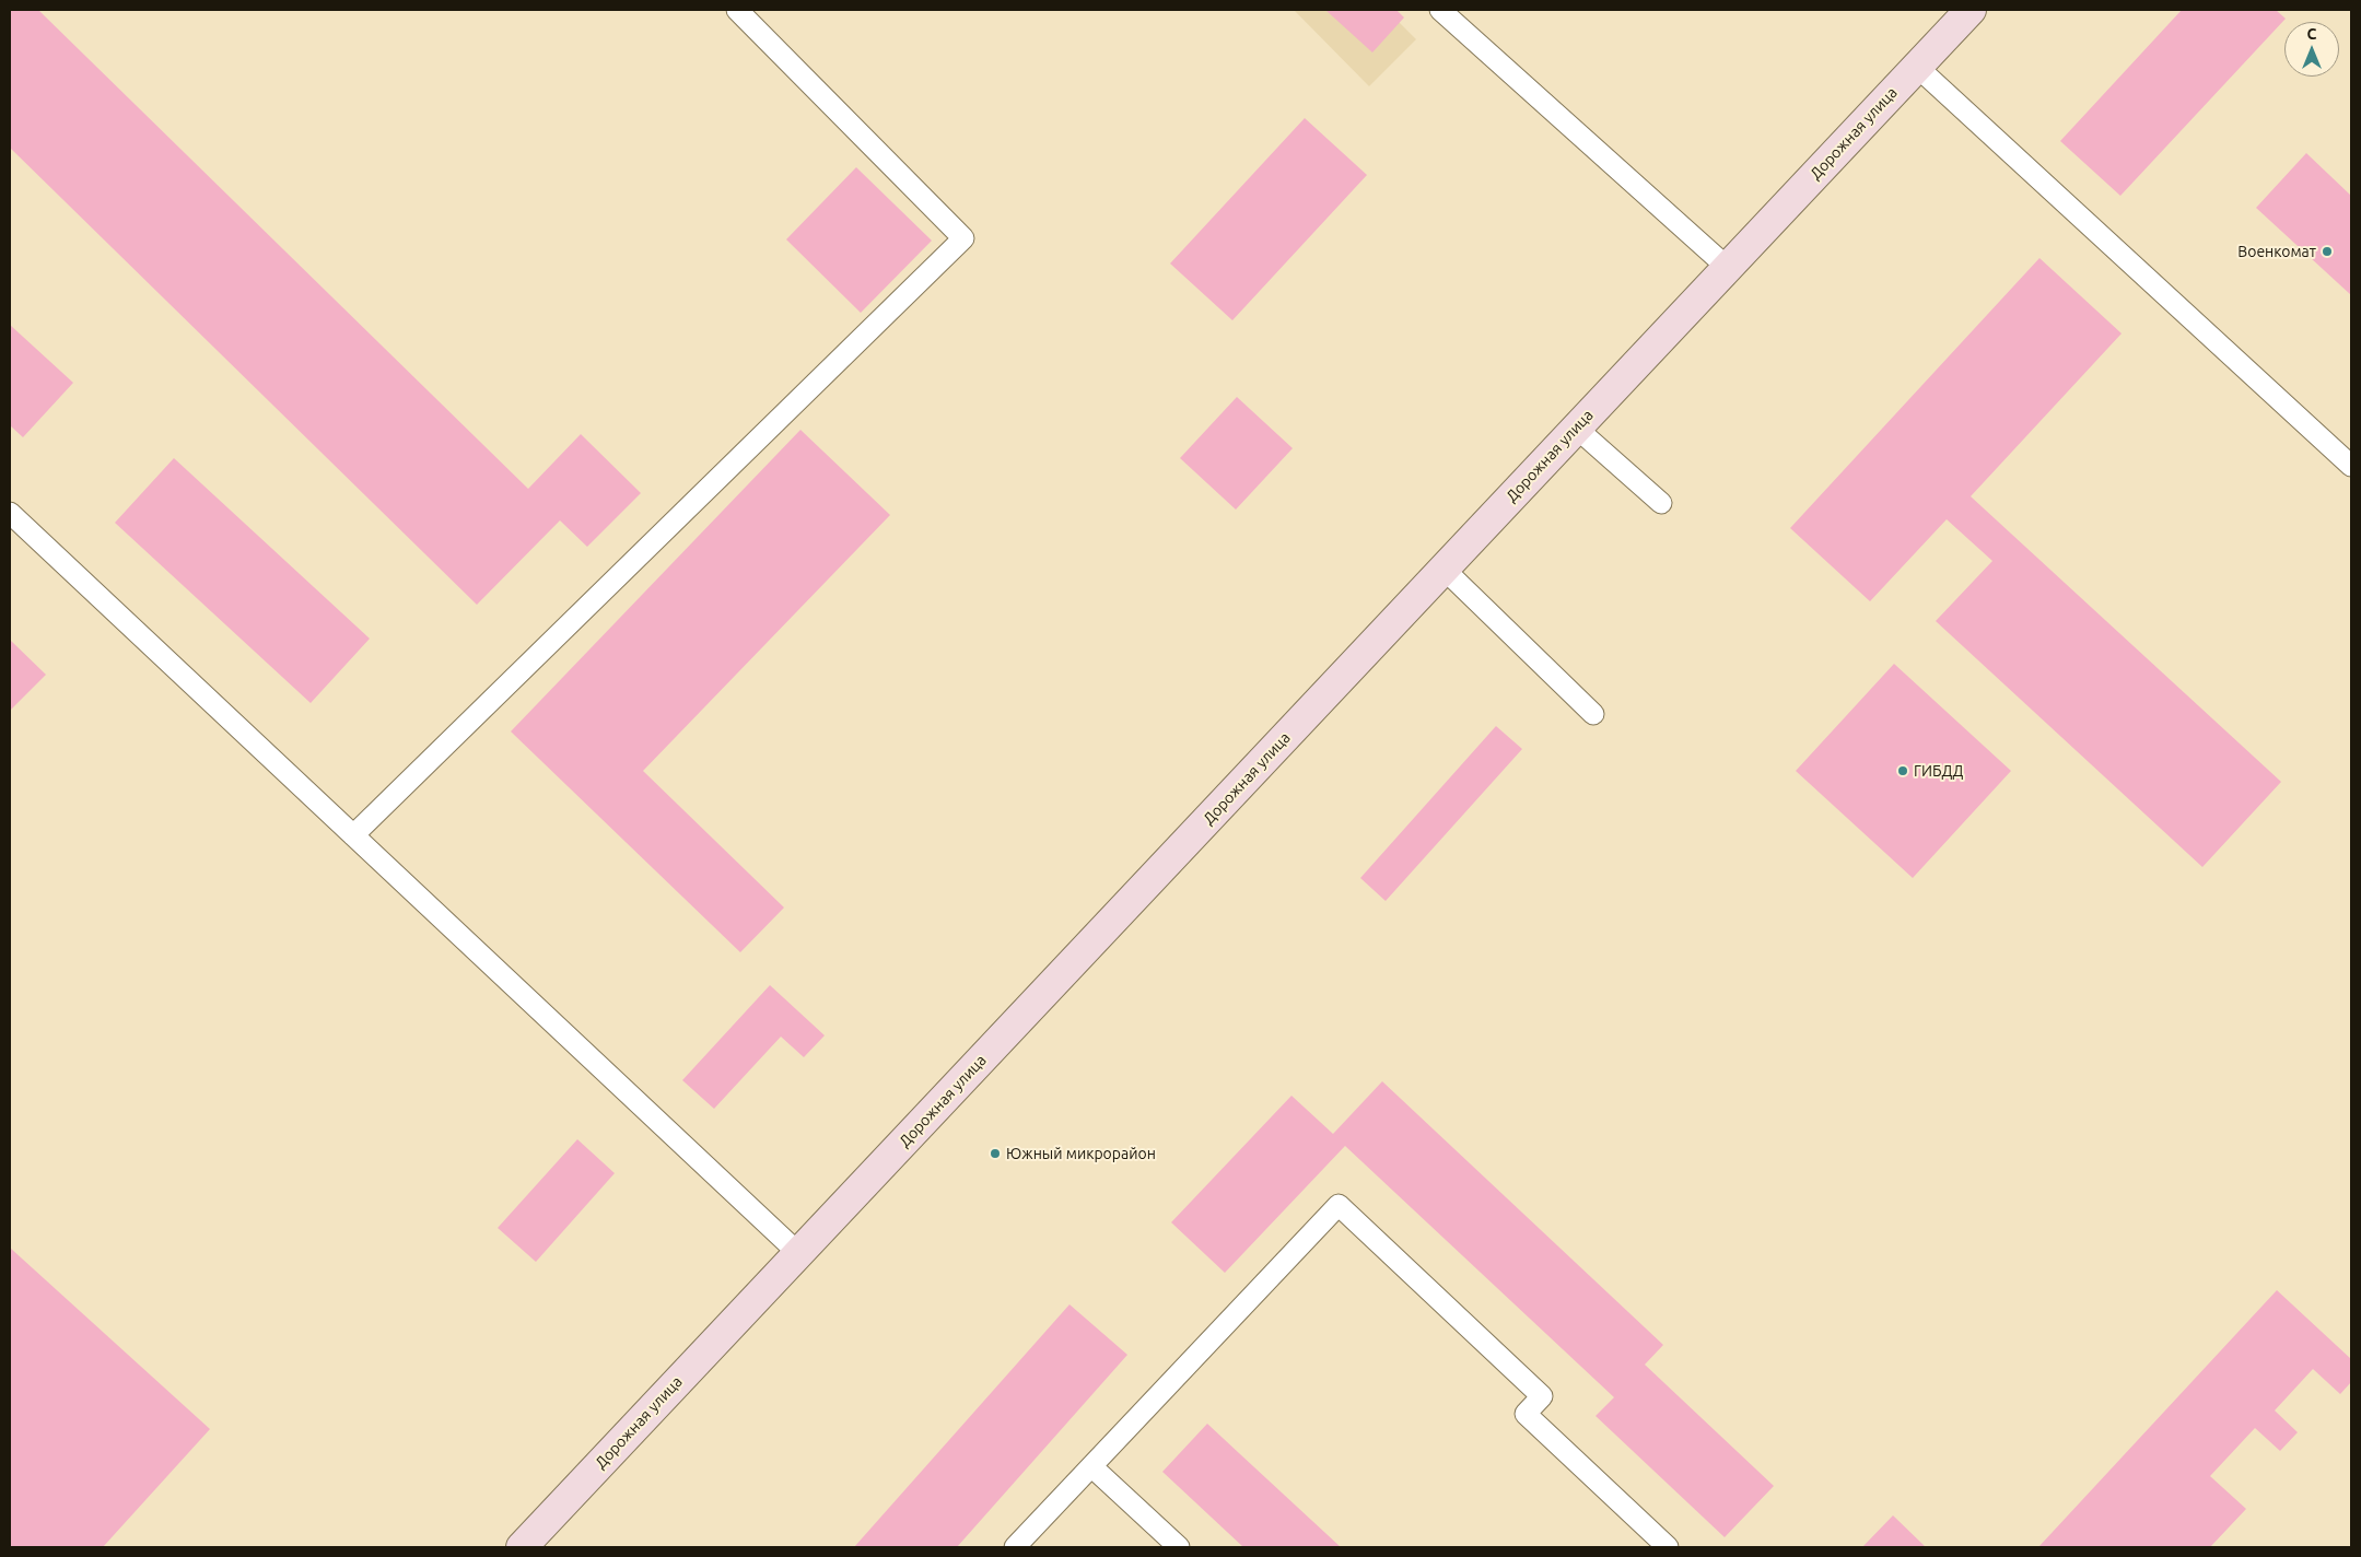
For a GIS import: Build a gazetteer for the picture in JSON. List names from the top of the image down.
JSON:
{
  "streets": {
    "street": ["Дорожная улица"]
  },
  "places": ["Военкомат", "ГИБДД", "Южный микрорайон"],
  "north": "top"
}
